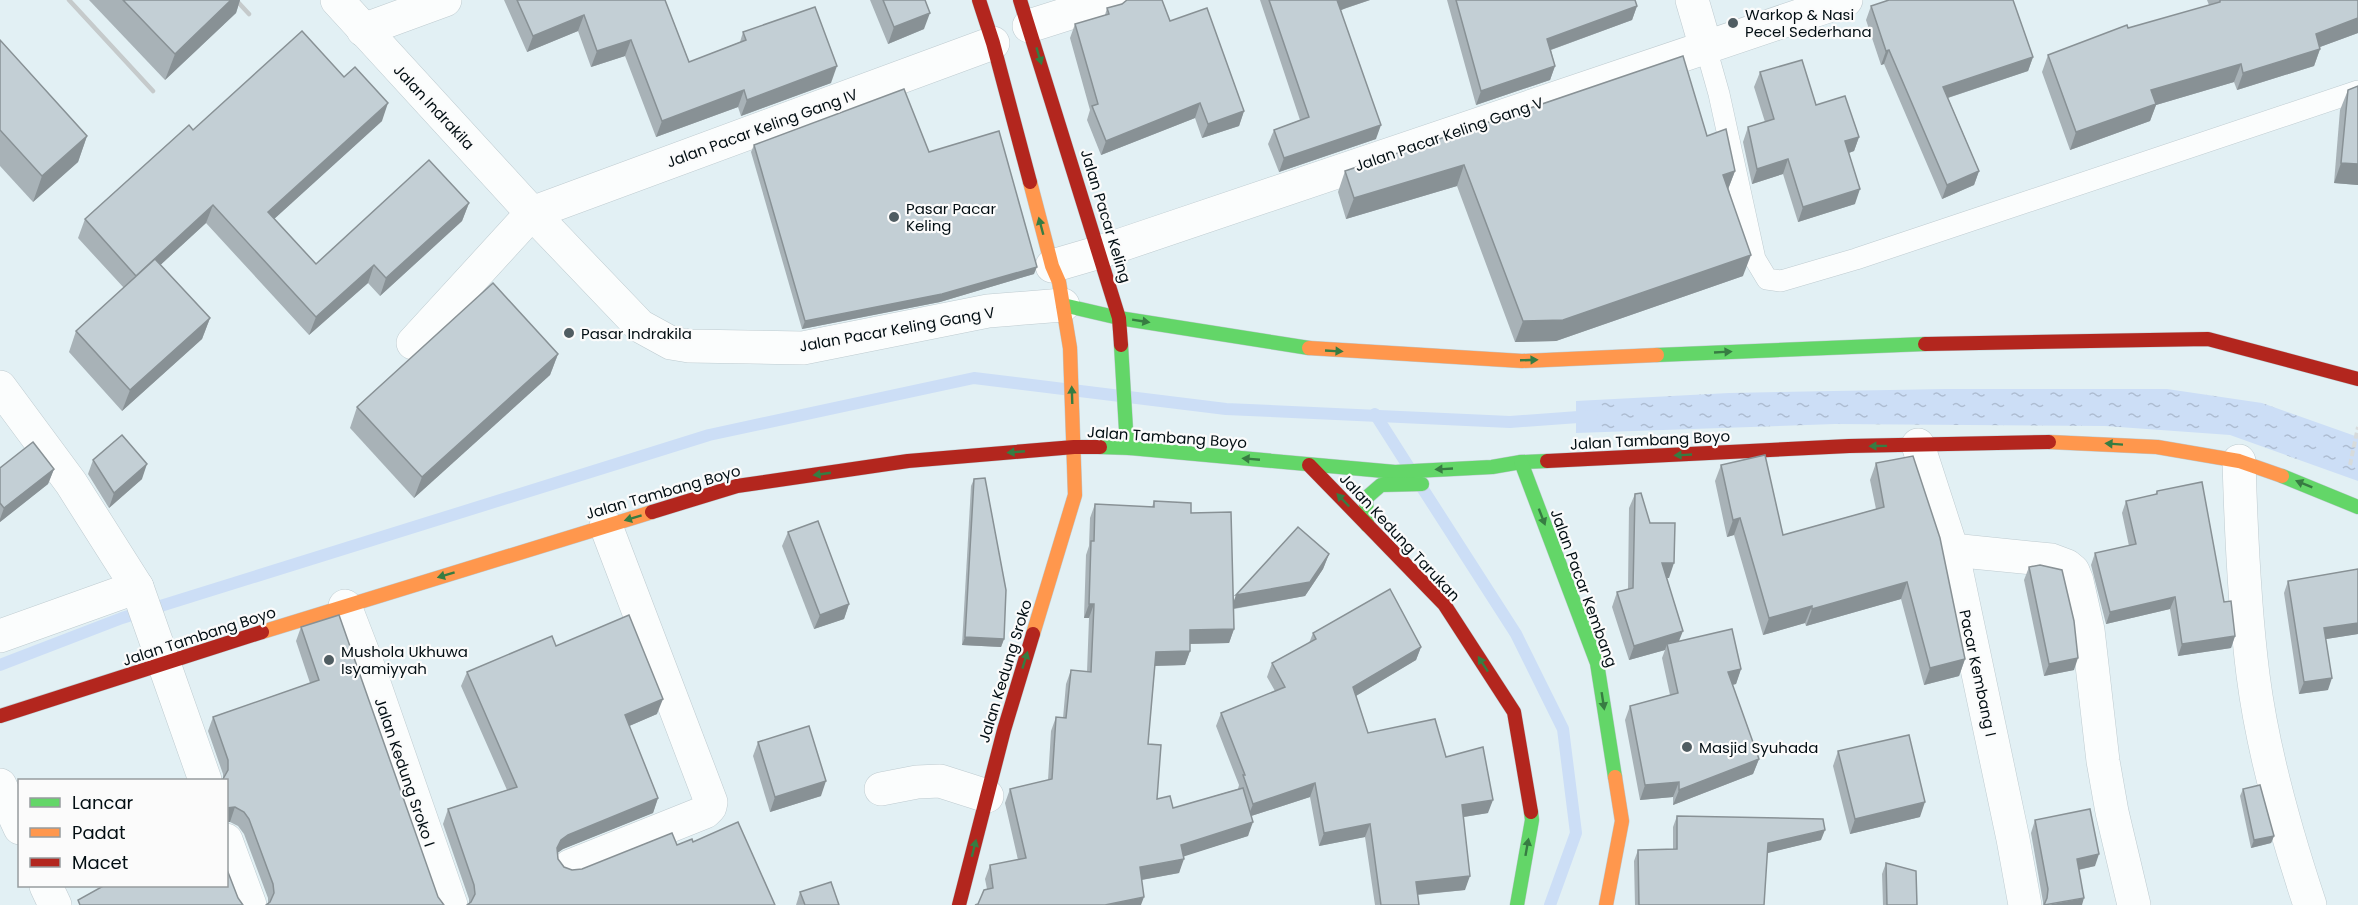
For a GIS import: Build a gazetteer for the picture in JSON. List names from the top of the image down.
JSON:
{
  "streets": {
    "main road": [
      "Jalan Pacar Keling",
      "Jalan Tambang Boyo",
      "Jalan Kedung Tarukan",
      "Jalan Pacar Kembang",
      "Jalan Kedung Sroko"
    ],
    "street": [
      "Jalan Indrakila",
      "Jalan Pacar Keling Gang IV",
      "Jalan Pacar Keling Gang V",
      "Pacar Kembang I",
      "Jalan Kedung Sroko I"
    ]
  },
  "crossings": [
    ["Jalan Indrakila", "Jalan Pacar Keling Gang IV"],
    ["Jalan Indrakila", "Jalan Pacar Keling Gang V"],
    ["Jalan Pacar Keling Gang IV", "Jalan Pacar Keling Gang V"],
    ["Jalan Pacar Keling Gang V", "Jalan Pacar Keling"],
    ["Jalan Pacar Keling", "Jalan Tambang Boyo"],
    ["Jalan Tambang Boyo", "Jalan Kedung Tarukan"],
    ["Jalan Tambang Boyo", "Jalan Pacar Kembang"],
    ["Jalan Tambang Boyo", "Jalan Kedung Sroko"],
    ["Jalan Tambang Boyo", "Pacar Kembang I"],
    ["Jalan Tambang Boyo", "Jalan Kedung Sroko I"]
  ],
  "one_way": ["Jalan Kedung Tarukan", "Jalan Pacar Kembang", "Jalan Kedung Sroko"],
  "places": [
    "Warkop & Nasi Pecel Sederhana",
    "Pasar Pacar Keling",
    "Pasar Indrakila",
    "Mushola Ukhuwa Isyamiyyah",
    "Masjid Syuhada"
  ],
  "legend": ["Lancar", "Padat", "Macet"]
}
